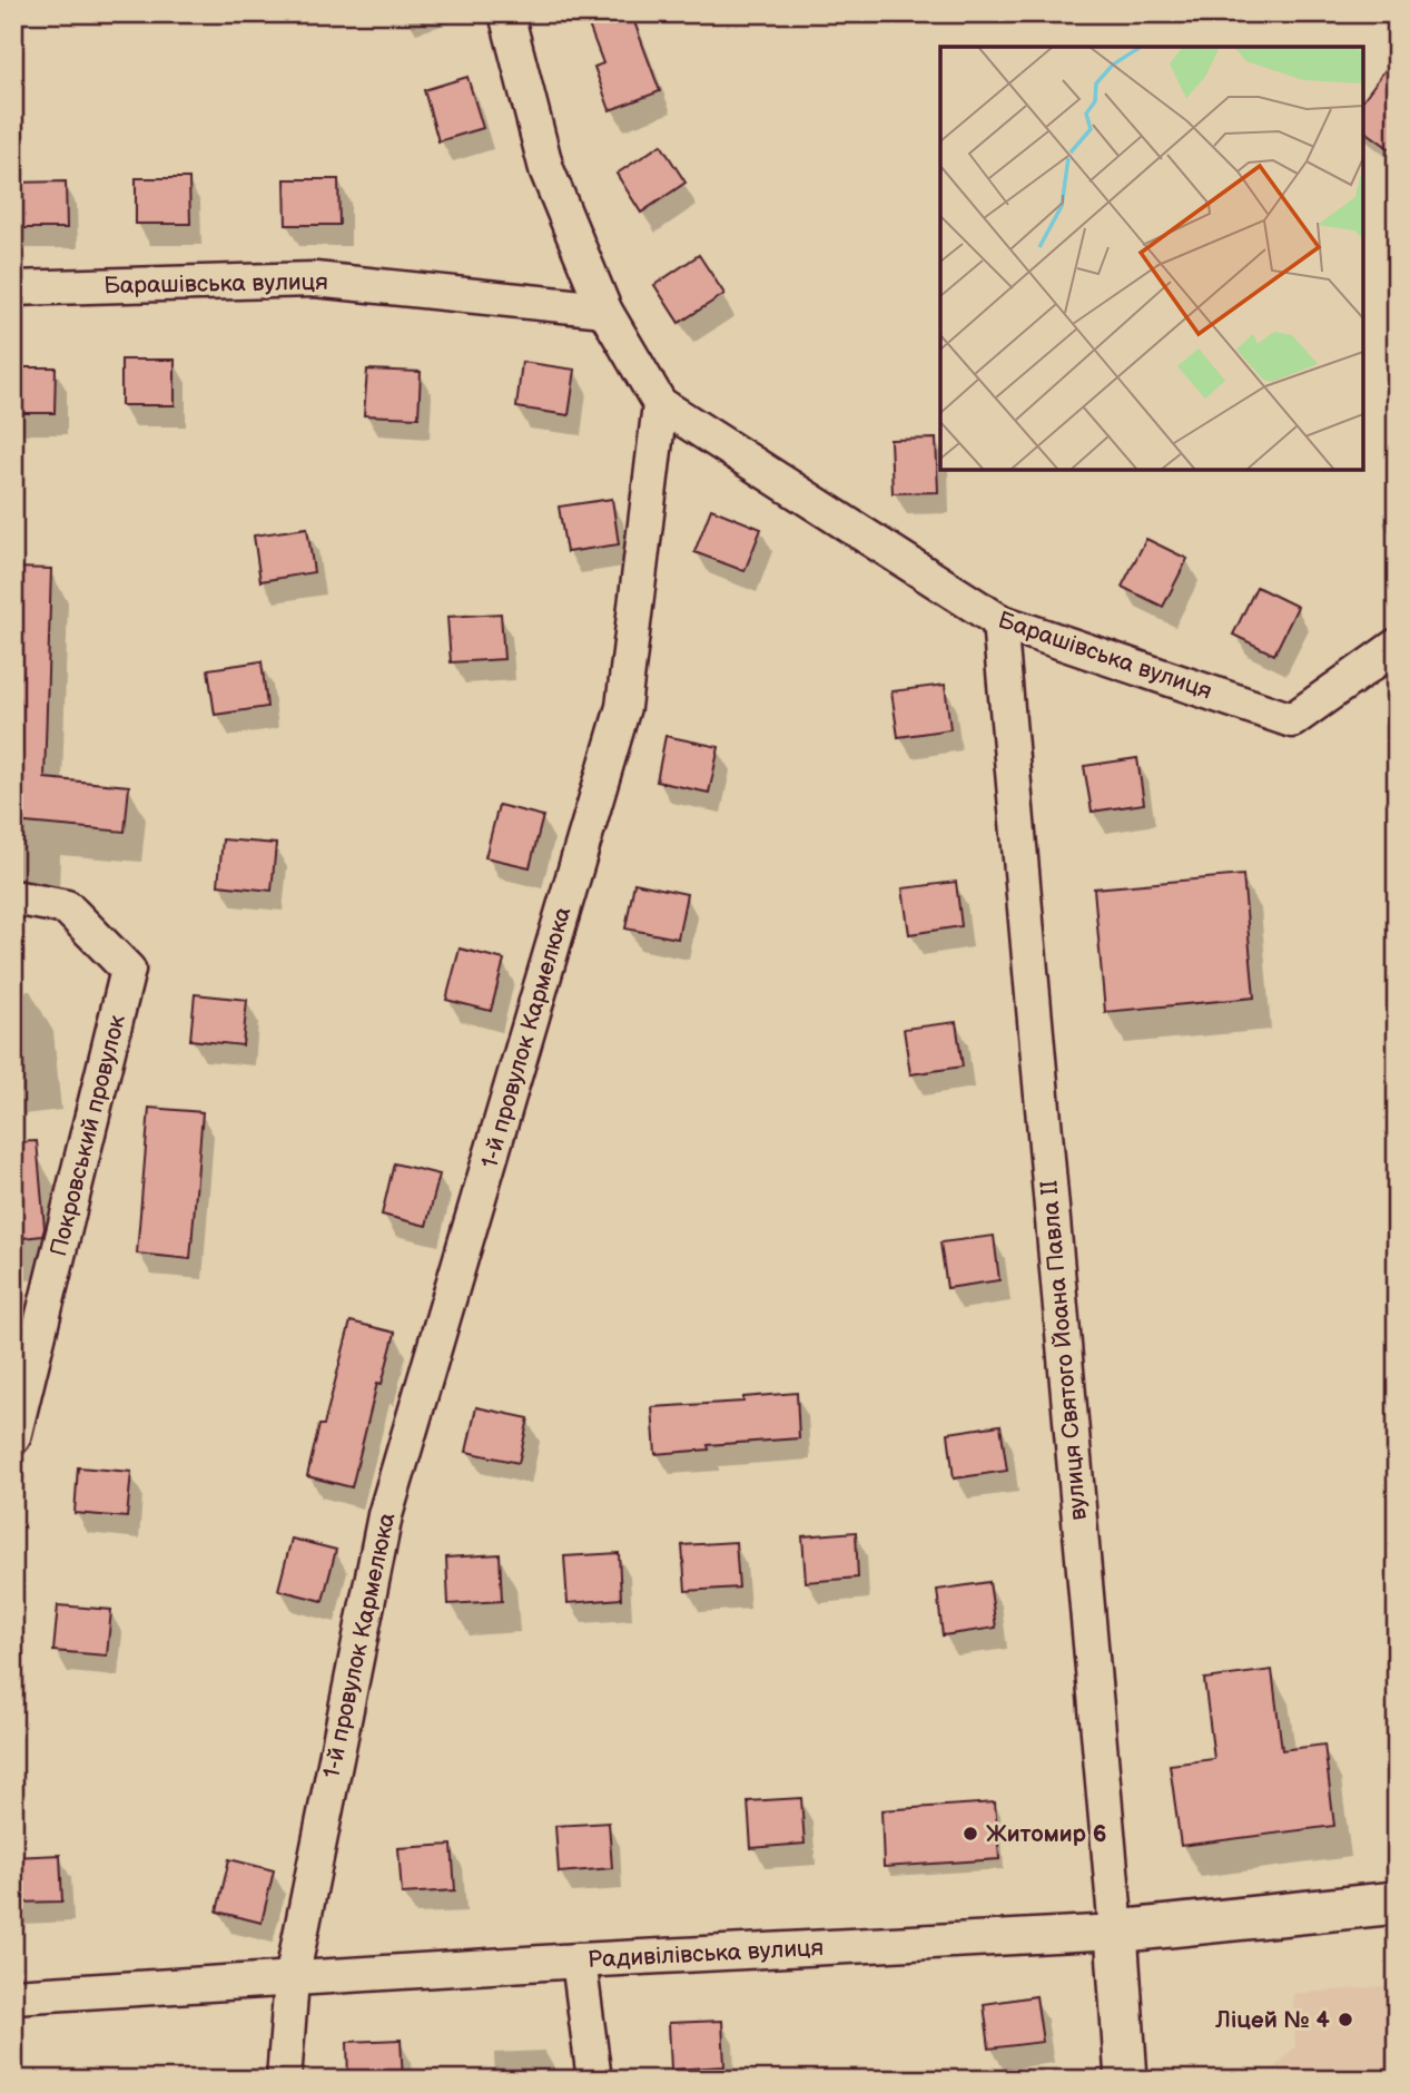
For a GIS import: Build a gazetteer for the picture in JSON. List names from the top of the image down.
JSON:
{
  "streets": {
    "street": [
      "Барашівська вулиця",
      "1-й провулок Кармелюка",
      "Покровський провулок",
      "вулиця Святого Йоана Павла II",
      "Радивілівська вулиця"
    ]
  },
  "crossings": [
    ["Барашівська вулиця", "1-й провулок Кармелюка"],
    ["Барашівська вулиця", "вулиця Святого Йоана Павла II"],
    ["1-й провулок Кармелюка", "Радивілівська вулиця"],
    ["вулиця Святого Йоана Павла II", "Радивілівська вулиця"]
  ],
  "places": ["Житомир 6", "Ліцей № 4"]
}
